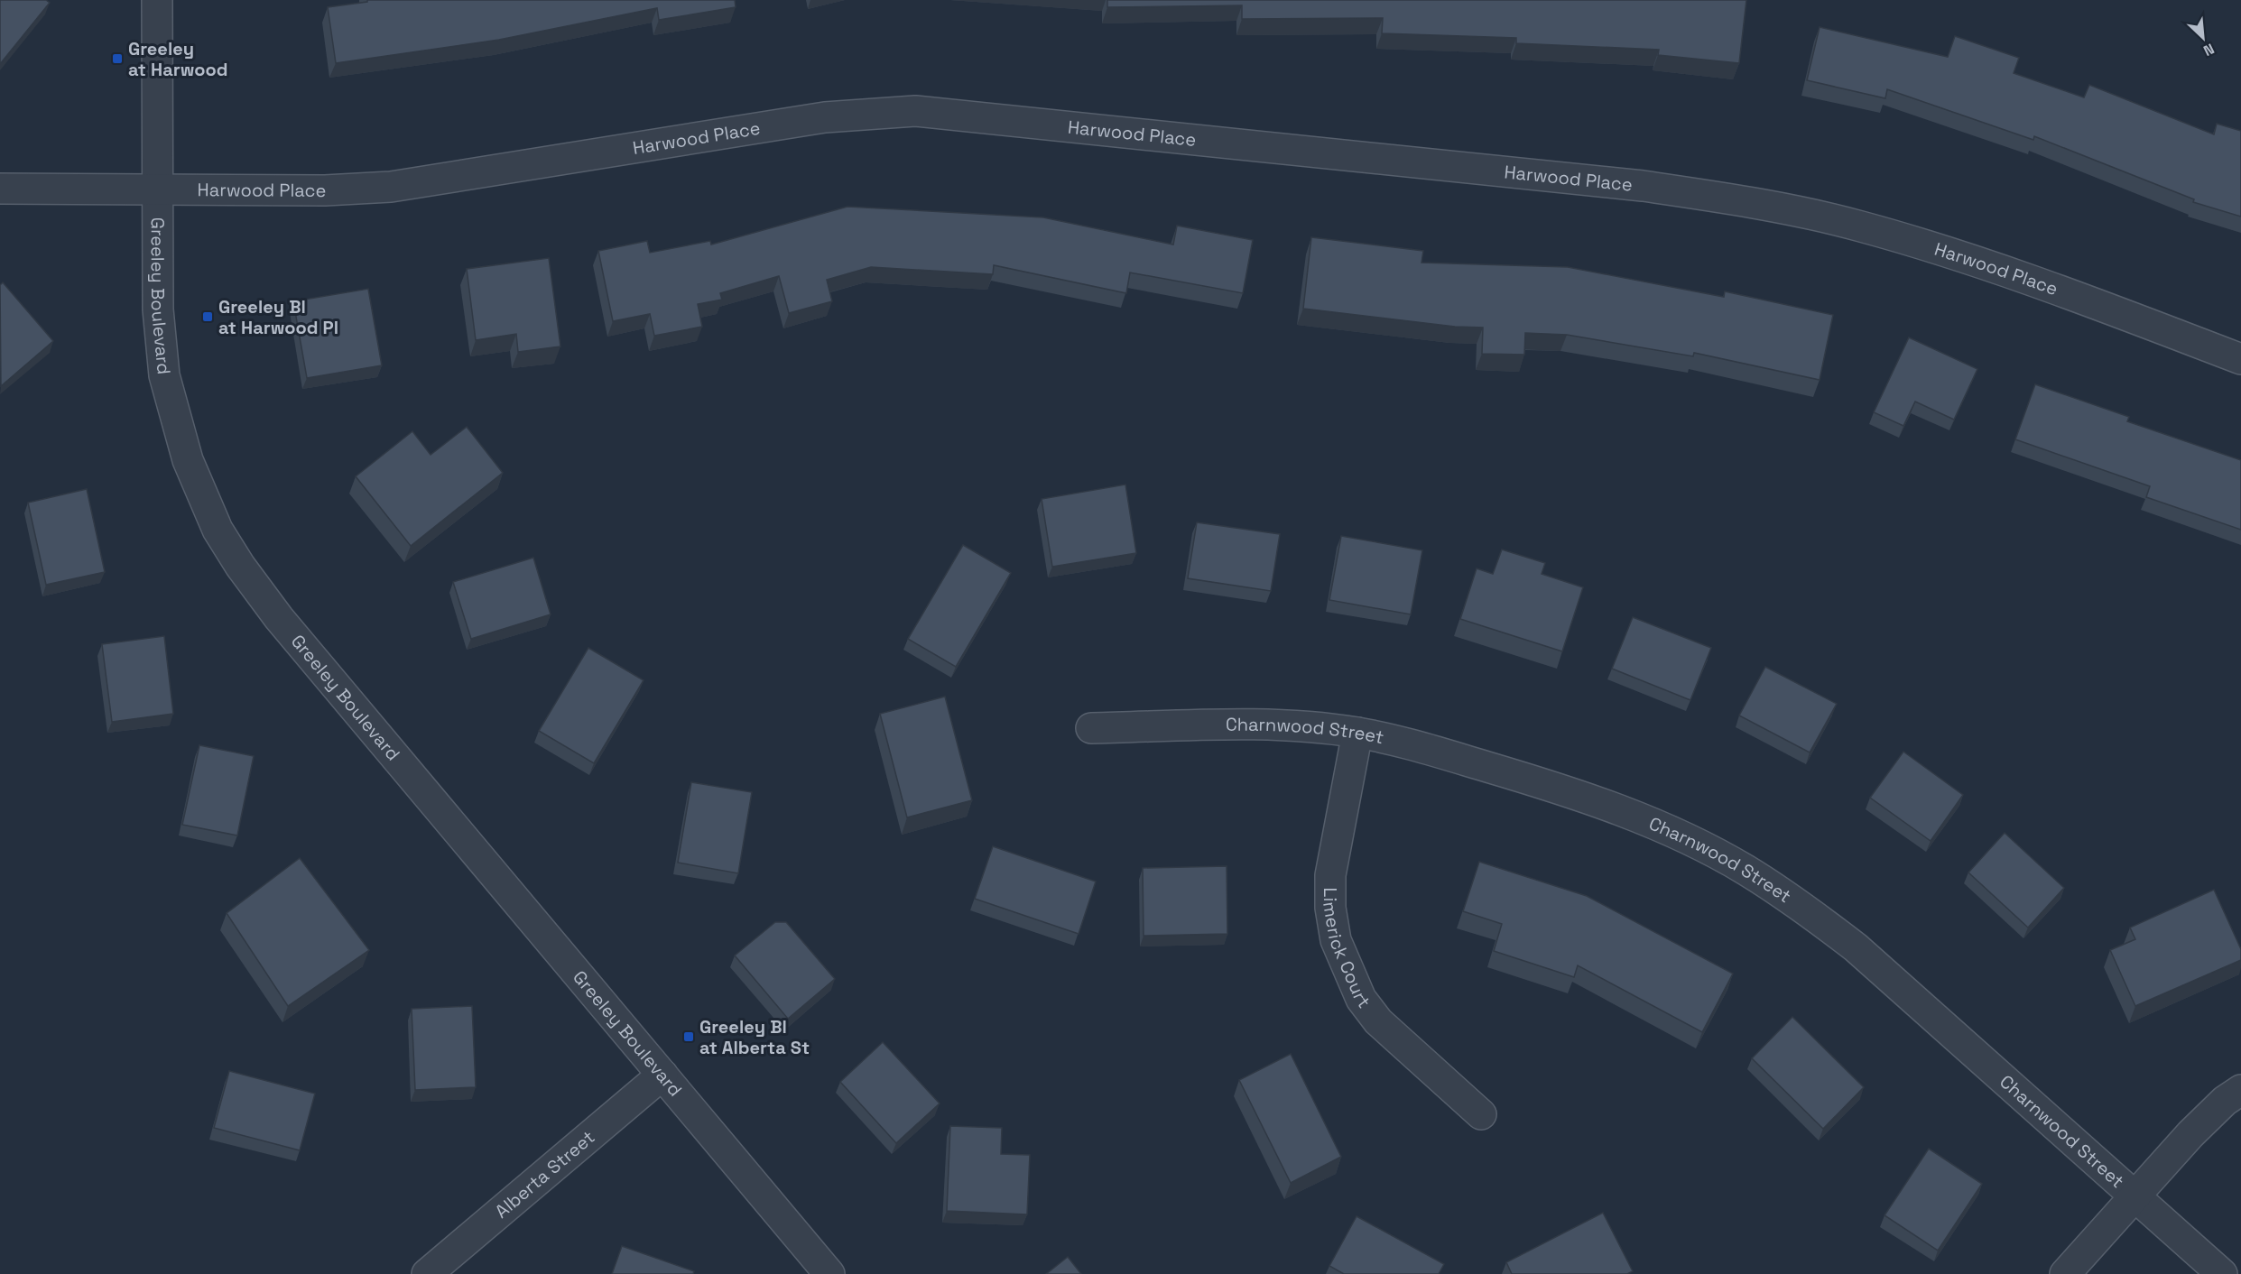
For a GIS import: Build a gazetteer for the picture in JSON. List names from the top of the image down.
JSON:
{
  "streets": {
    "street": [
      "Harwood Place",
      "Greeley Boulevard",
      "Charnwood Street",
      "Limerick Court",
      "Alberta Street"
    ]
  },
  "crossings": [
    ["Harwood Place", "Greeley Boulevard"],
    ["Greeley Boulevard", "Alberta Street"],
    ["Charnwood Street", "Limerick Court"]
  ],
  "places": {
    "transit": ["Greeley at Harwood", "Greeley Bl at Harwood Pl", "Greeley Bl at Alberta St"]
  },
  "north": "bottom right"
}
